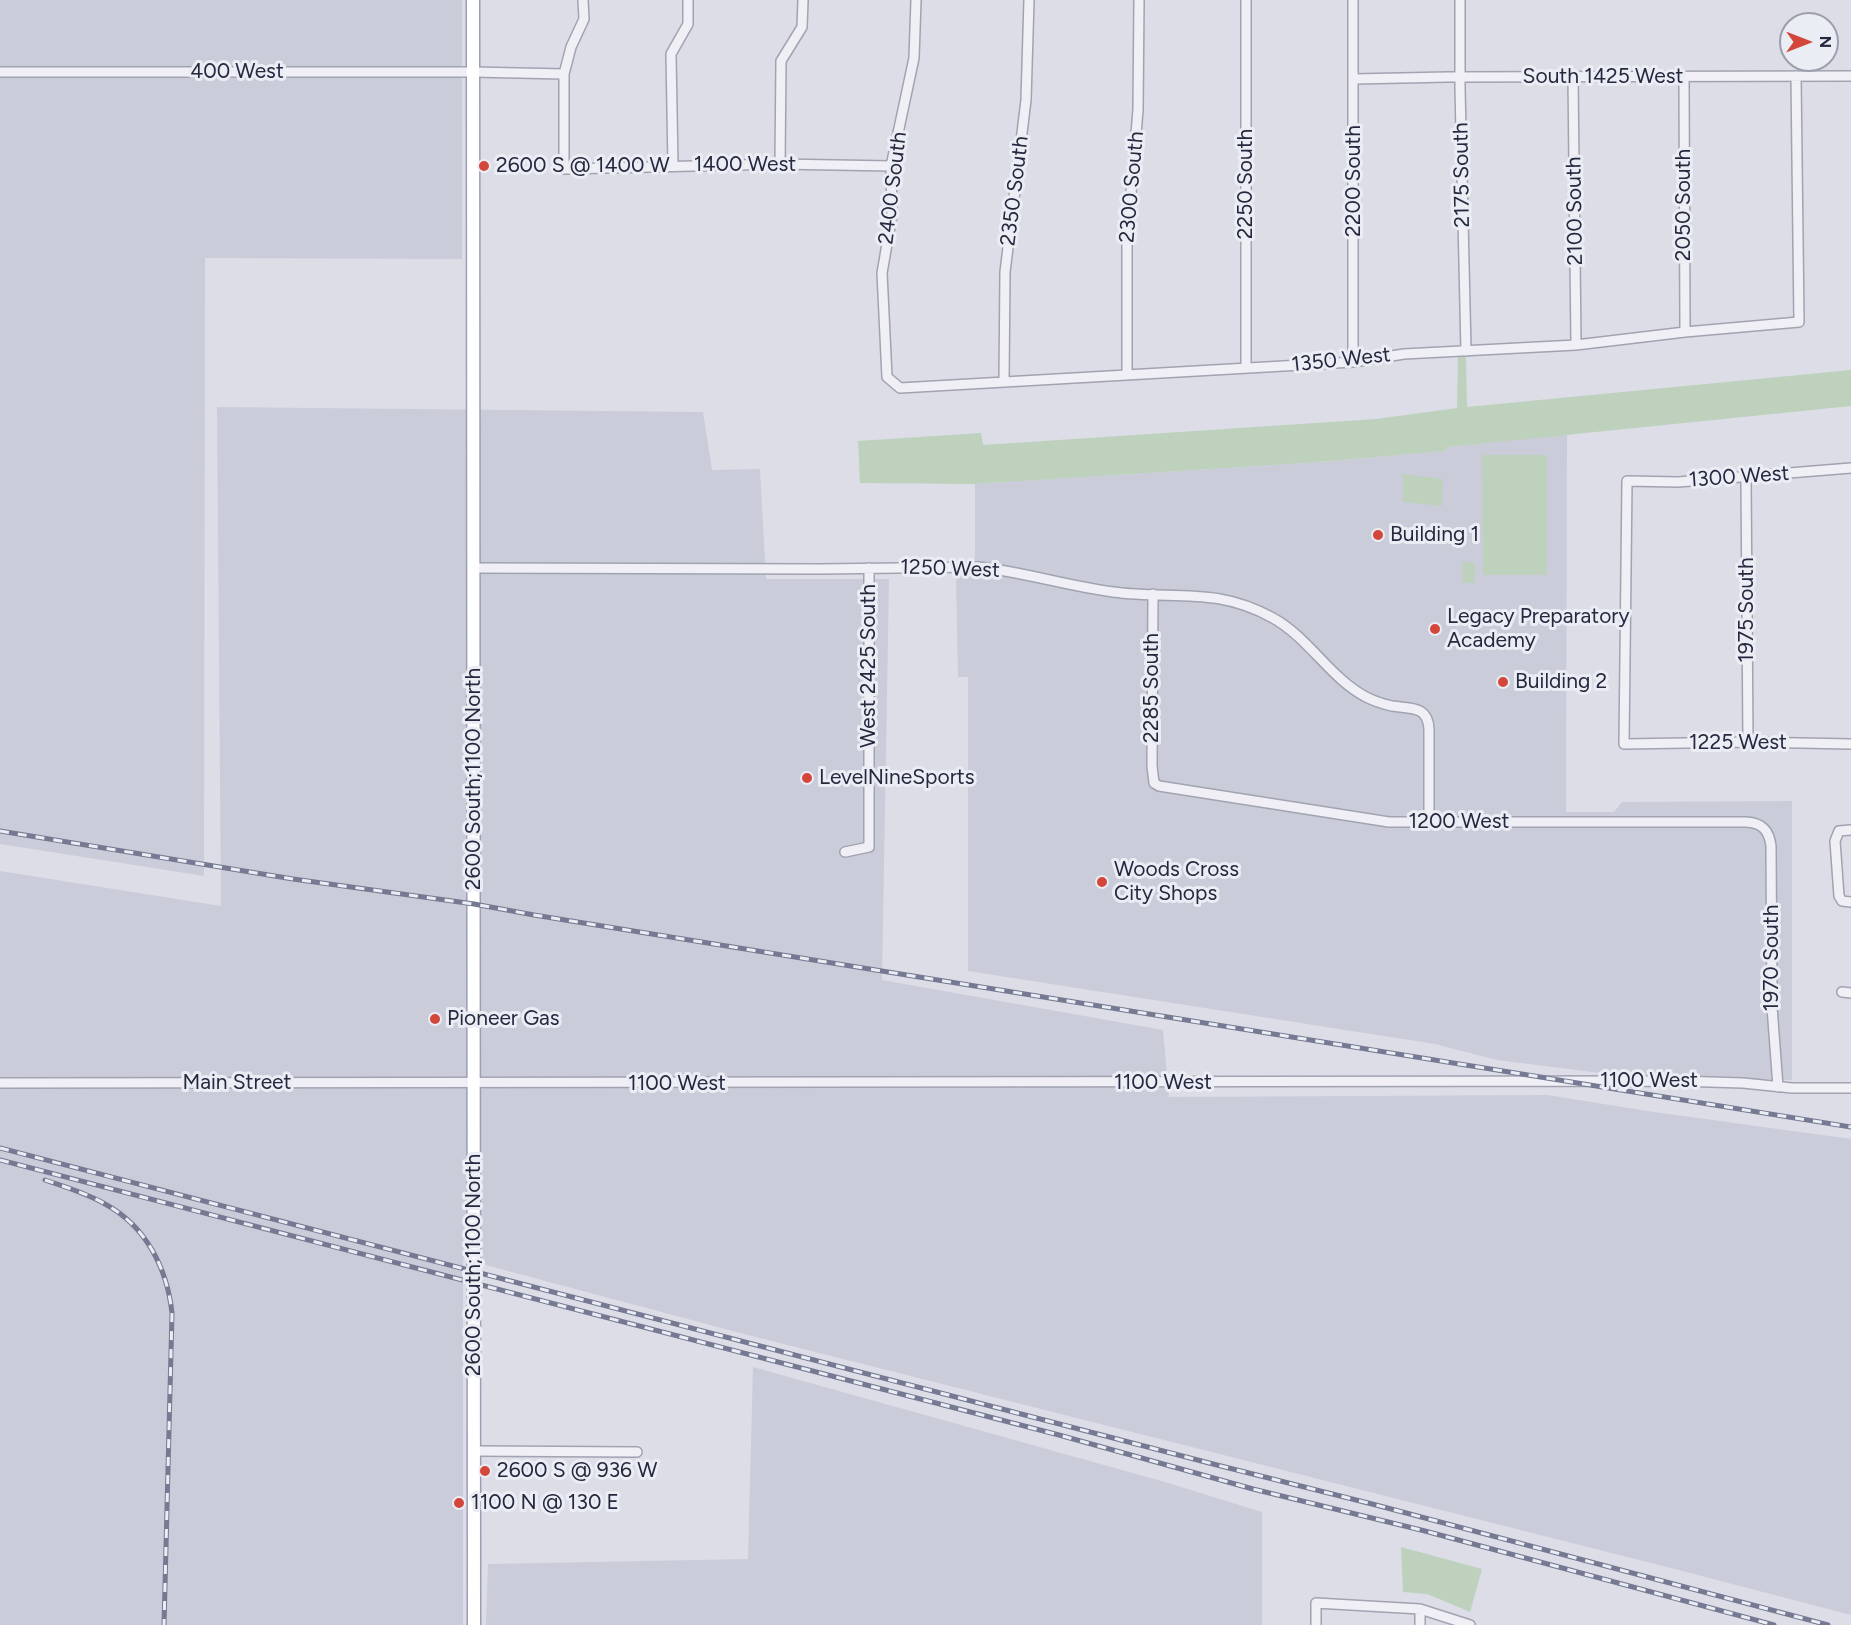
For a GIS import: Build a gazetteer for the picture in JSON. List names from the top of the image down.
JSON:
{
  "streets": {
    "main road": ["2600 South;1100 North"],
    "street": [
      "400 West",
      "South 1425 West",
      "1400 West",
      "2175 South",
      "2200 South",
      "2250 South",
      "2300 South",
      "2400 South",
      "2350 South",
      "2050 South",
      "2100 South",
      "1350 West",
      "1300 West",
      "1250 West",
      "1975 South",
      "West 2425 South",
      "2285 South",
      "1225 West",
      "1200 West",
      "1970 South",
      "1100 West",
      "Main Street"
    ]
  },
  "crossings": [
    ["400 West", "1400 West"],
    ["400 West", "2600 South;1100 North"],
    ["South 1425 West", "2175 South"],
    ["South 1425 West", "2200 South"],
    ["South 1425 West", "2050 South"],
    ["South 1425 West", "2100 South"],
    ["South 1425 West", "1350 West"],
    ["1400 West", "2400 South"],
    ["2175 South", "1350 West"],
    ["2200 South", "1350 West"],
    ["2250 South", "1350 West"],
    ["2300 South", "1350 West"],
    ["2400 South", "1350 West"],
    ["2350 South", "1350 West"],
    ["2050 South", "1350 West"],
    ["2100 South", "1350 West"],
    ["1300 West", "1975 South"],
    ["1300 West", "1225 West"],
    ["1250 West", "West 2425 South"],
    ["1250 West", "2285 South"],
    ["1250 West", "2600 South;1100 North"],
    ["1250 West", "1200 West"],
    ["1975 South", "1225 West"],
    ["2285 South", "1200 West"],
    ["2600 South;1100 North", "1100 West"],
    ["2600 South;1100 North", "Main Street"],
    ["1200 West", "1970 South"],
    ["1970 South", "1100 West"],
    ["1100 West", "Main Street"]
  ],
  "places": [
    "2600 S @ 1400 W",
    "Building 1",
    "Legacy Preparatory Academy",
    "Building 2",
    "LevelNineSports",
    "Woods Cross City Shops",
    "Pioneer Gas",
    "2600 S @ 936 W",
    "1100 N @ 130 E"
  ],
  "north": "right"
}
